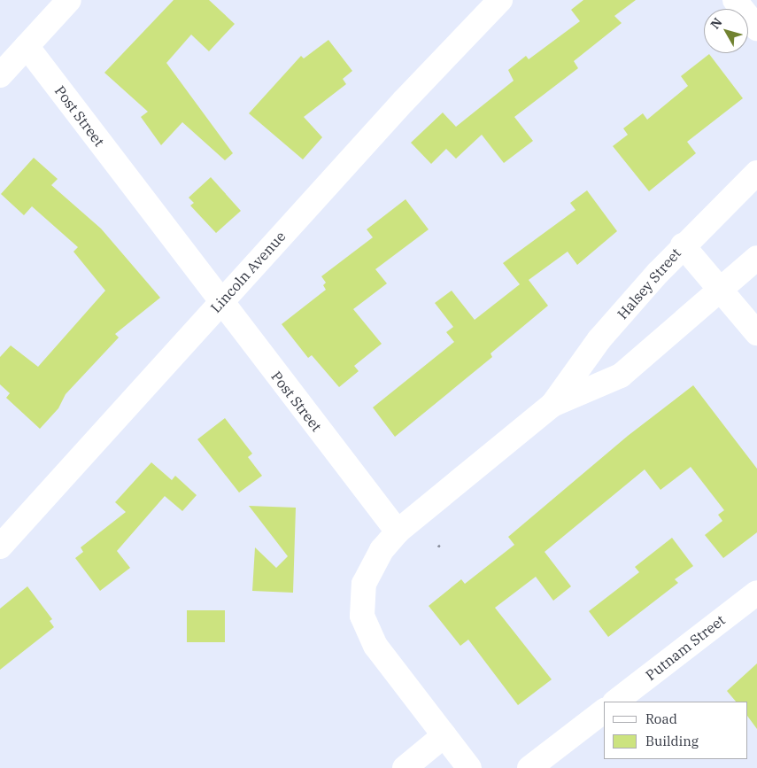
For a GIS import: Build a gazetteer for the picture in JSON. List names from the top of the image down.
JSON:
{
  "streets": {
    "street": [
      "Post Street",
      "Lincoln Avenue",
      "Halsey Street",
      "Putnam Street"
    ]
  },
  "crossings": [
    ["Post Street", "Lincoln Avenue"],
    ["Post Street", "Halsey Street"]
  ],
  "legend": ["Road", "Building"],
  "north": "top left"
}
